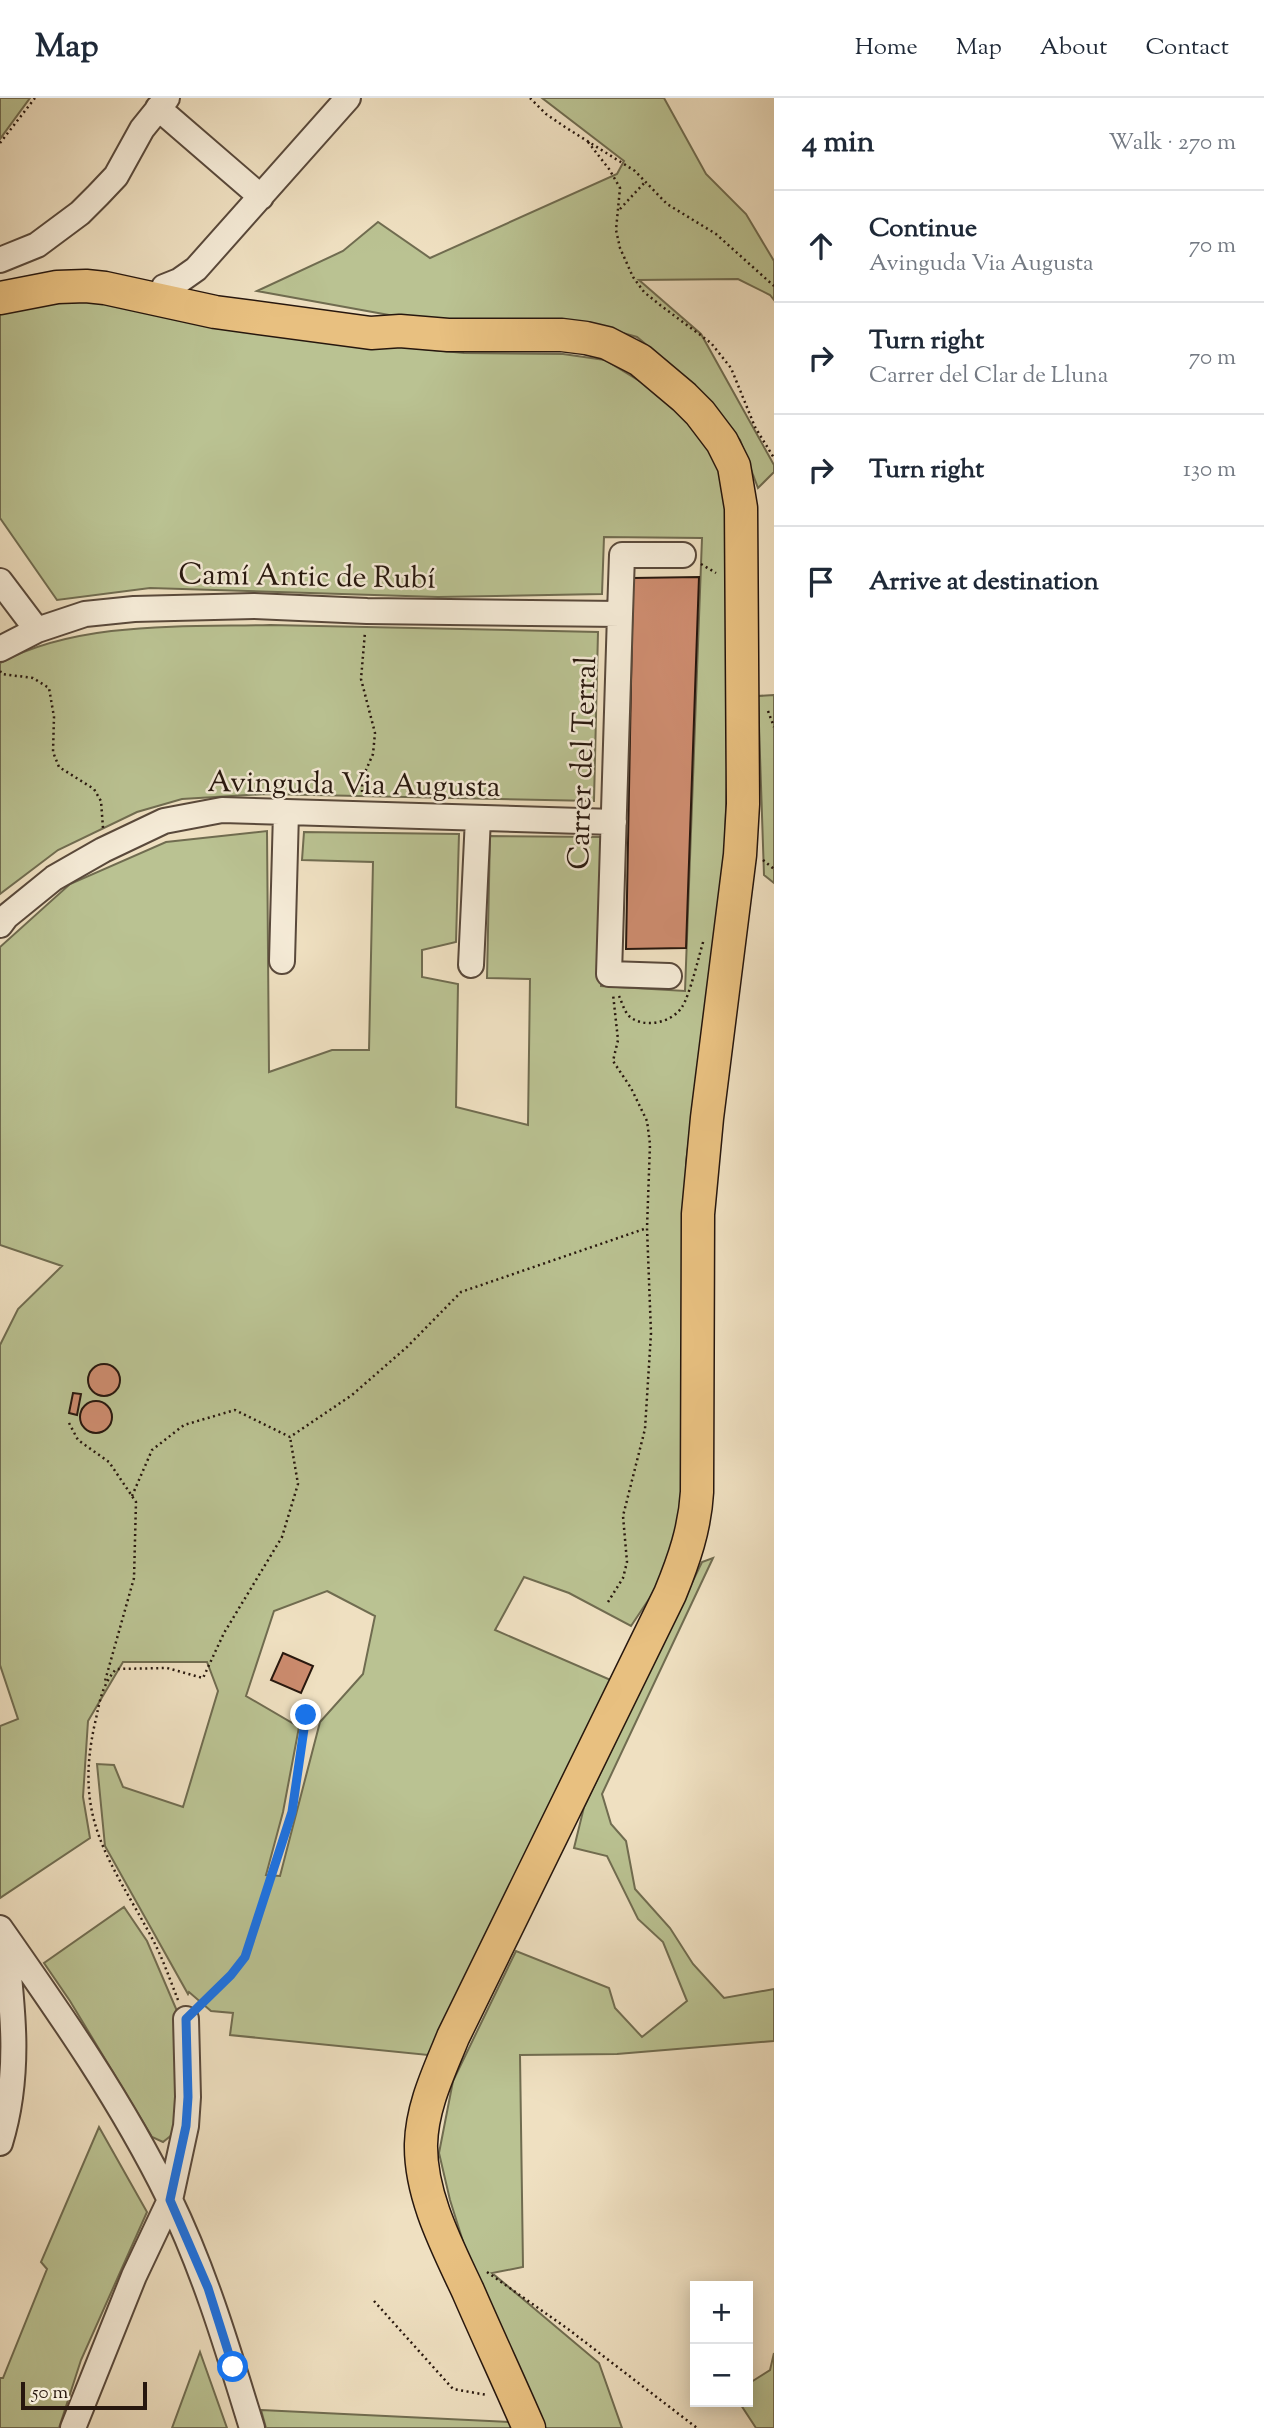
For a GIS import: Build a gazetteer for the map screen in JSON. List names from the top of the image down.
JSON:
{
  "streets": {
    "street": ["Camí Antic de Rubí", "Carrer del Terral", "Avinguda Via Augusta"]
  },
  "crossings": [
    ["Camí Antic de Rubí", "Carrer del Terral"],
    ["Carrer del Terral", "Avinguda Via Augusta"]
  ],
  "scale_bar": "50 m",
  "page": {
    "header": "Map",
    "nav": [
      "Home",
      "Map",
      "About",
      "Contact"
    ],
    "heading": ["4 min", "Walk · 270 m"],
    "list": [
      ["Continue", "Avinguda Via Augusta", "70 m"],
      ["Turn right", "Carrer del Clar de Lluna", "70 m"],
      ["Turn right", "130 m"],
      "Arrive at destination"
    ],
    "map_buttons": ["+", "−"],
    "scale": "50 m"
  }
}
